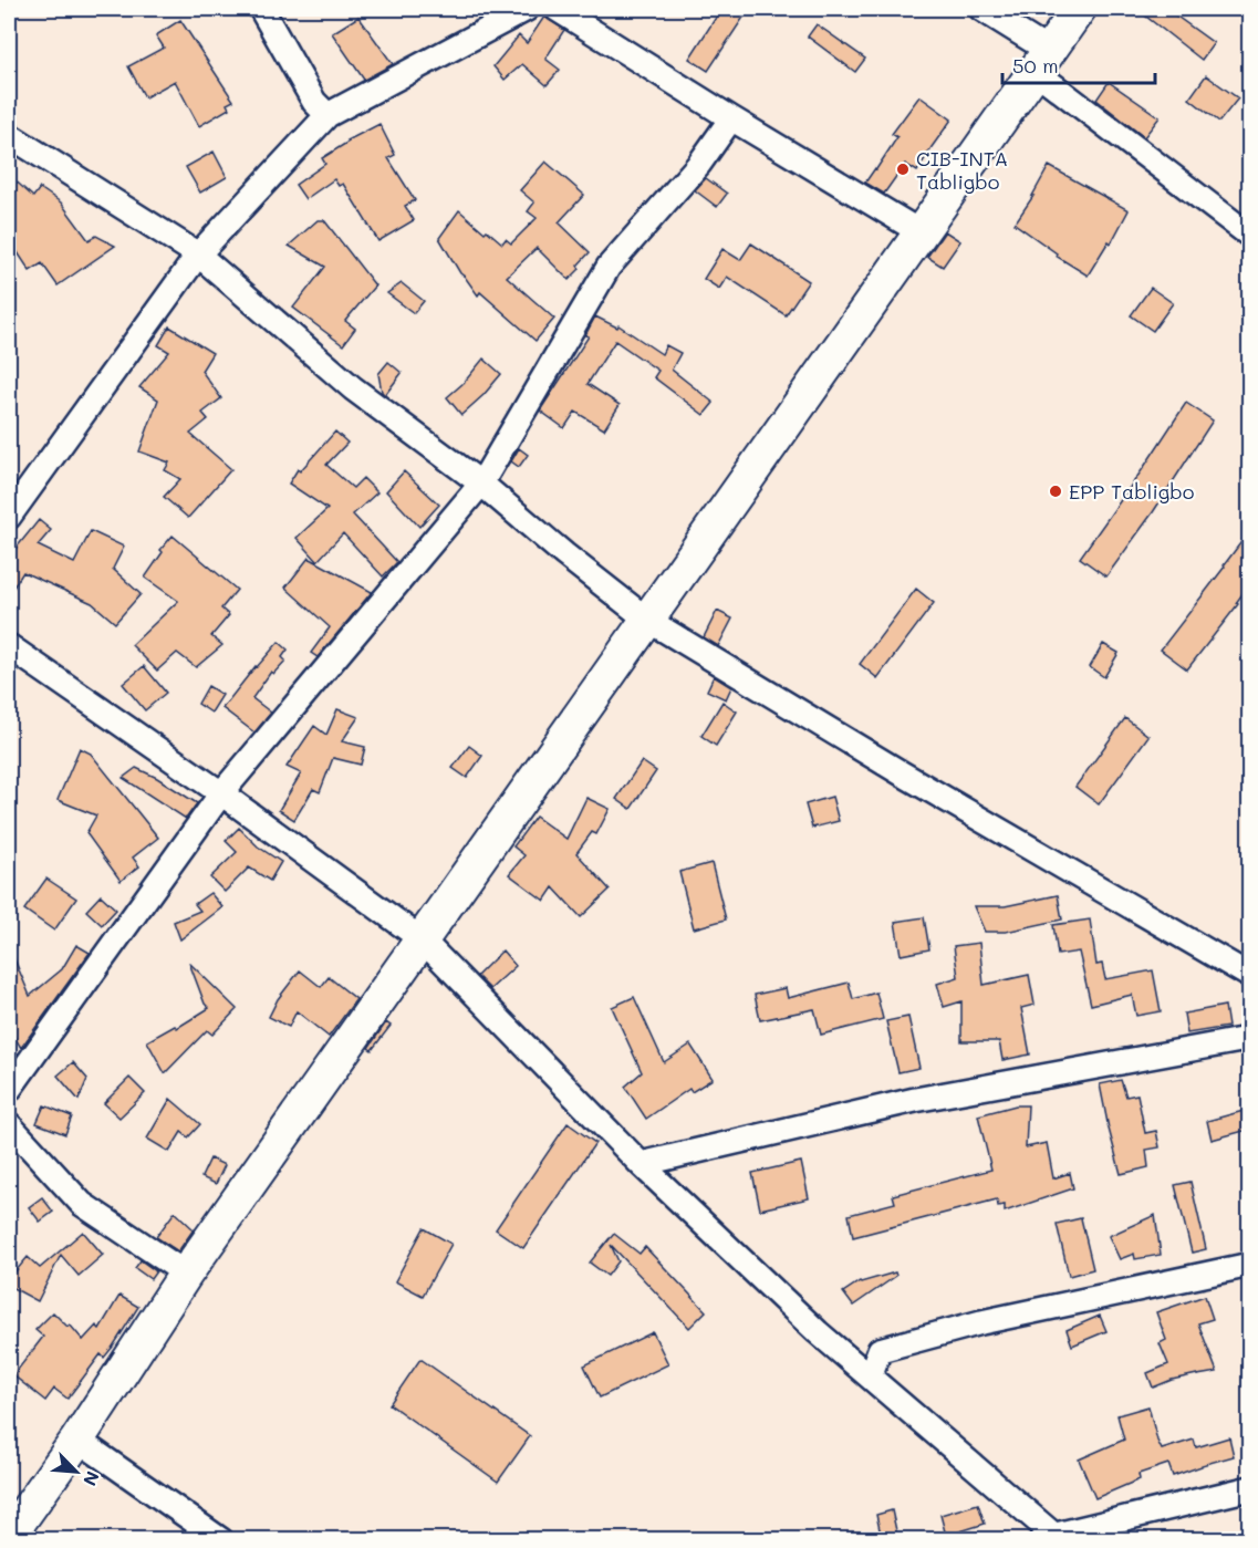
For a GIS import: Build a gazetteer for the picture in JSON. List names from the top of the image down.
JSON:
{
  "places": ["CIB-INTA Tabligbo", "EPP Tabligbo"],
  "scale_bar": "50 m",
  "north": "bottom right"
}
